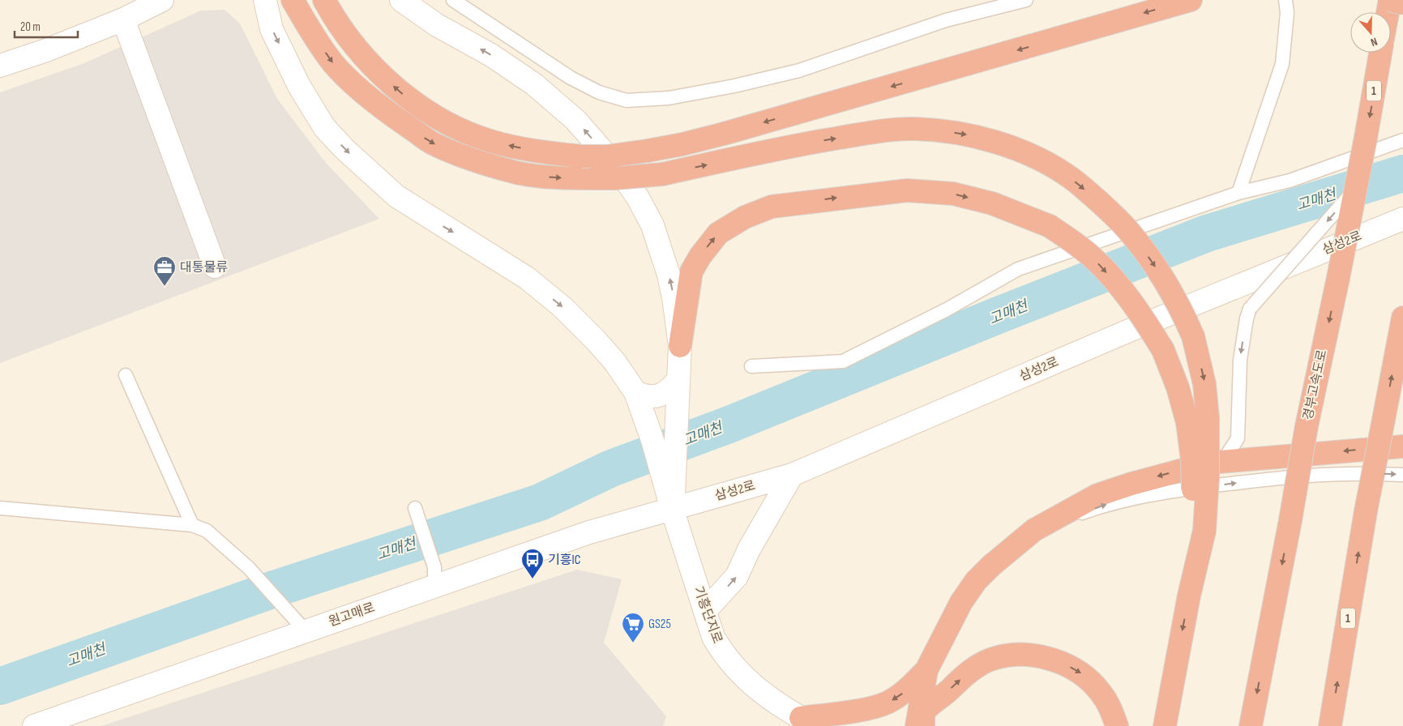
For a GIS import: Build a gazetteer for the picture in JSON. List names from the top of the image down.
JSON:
{
  "streets": {
    "highway": ["1", "경부고속도로"],
    "main road": ["삼성2로", "원고매로", "기흥단지로"]
  },
  "crossings": [
    ["삼성2로", "원고매로"],
    ["삼성2로", "기흥단지로"],
    ["원고매로", "기흥단지로"]
  ],
  "water": ["고매천"],
  "places": {
    "office": ["대통물류"],
    "bus stop": ["기흥IC"],
    "supermarket": ["GS25"]
  },
  "scale_bar": "20 m",
  "north": "bottom"
}
